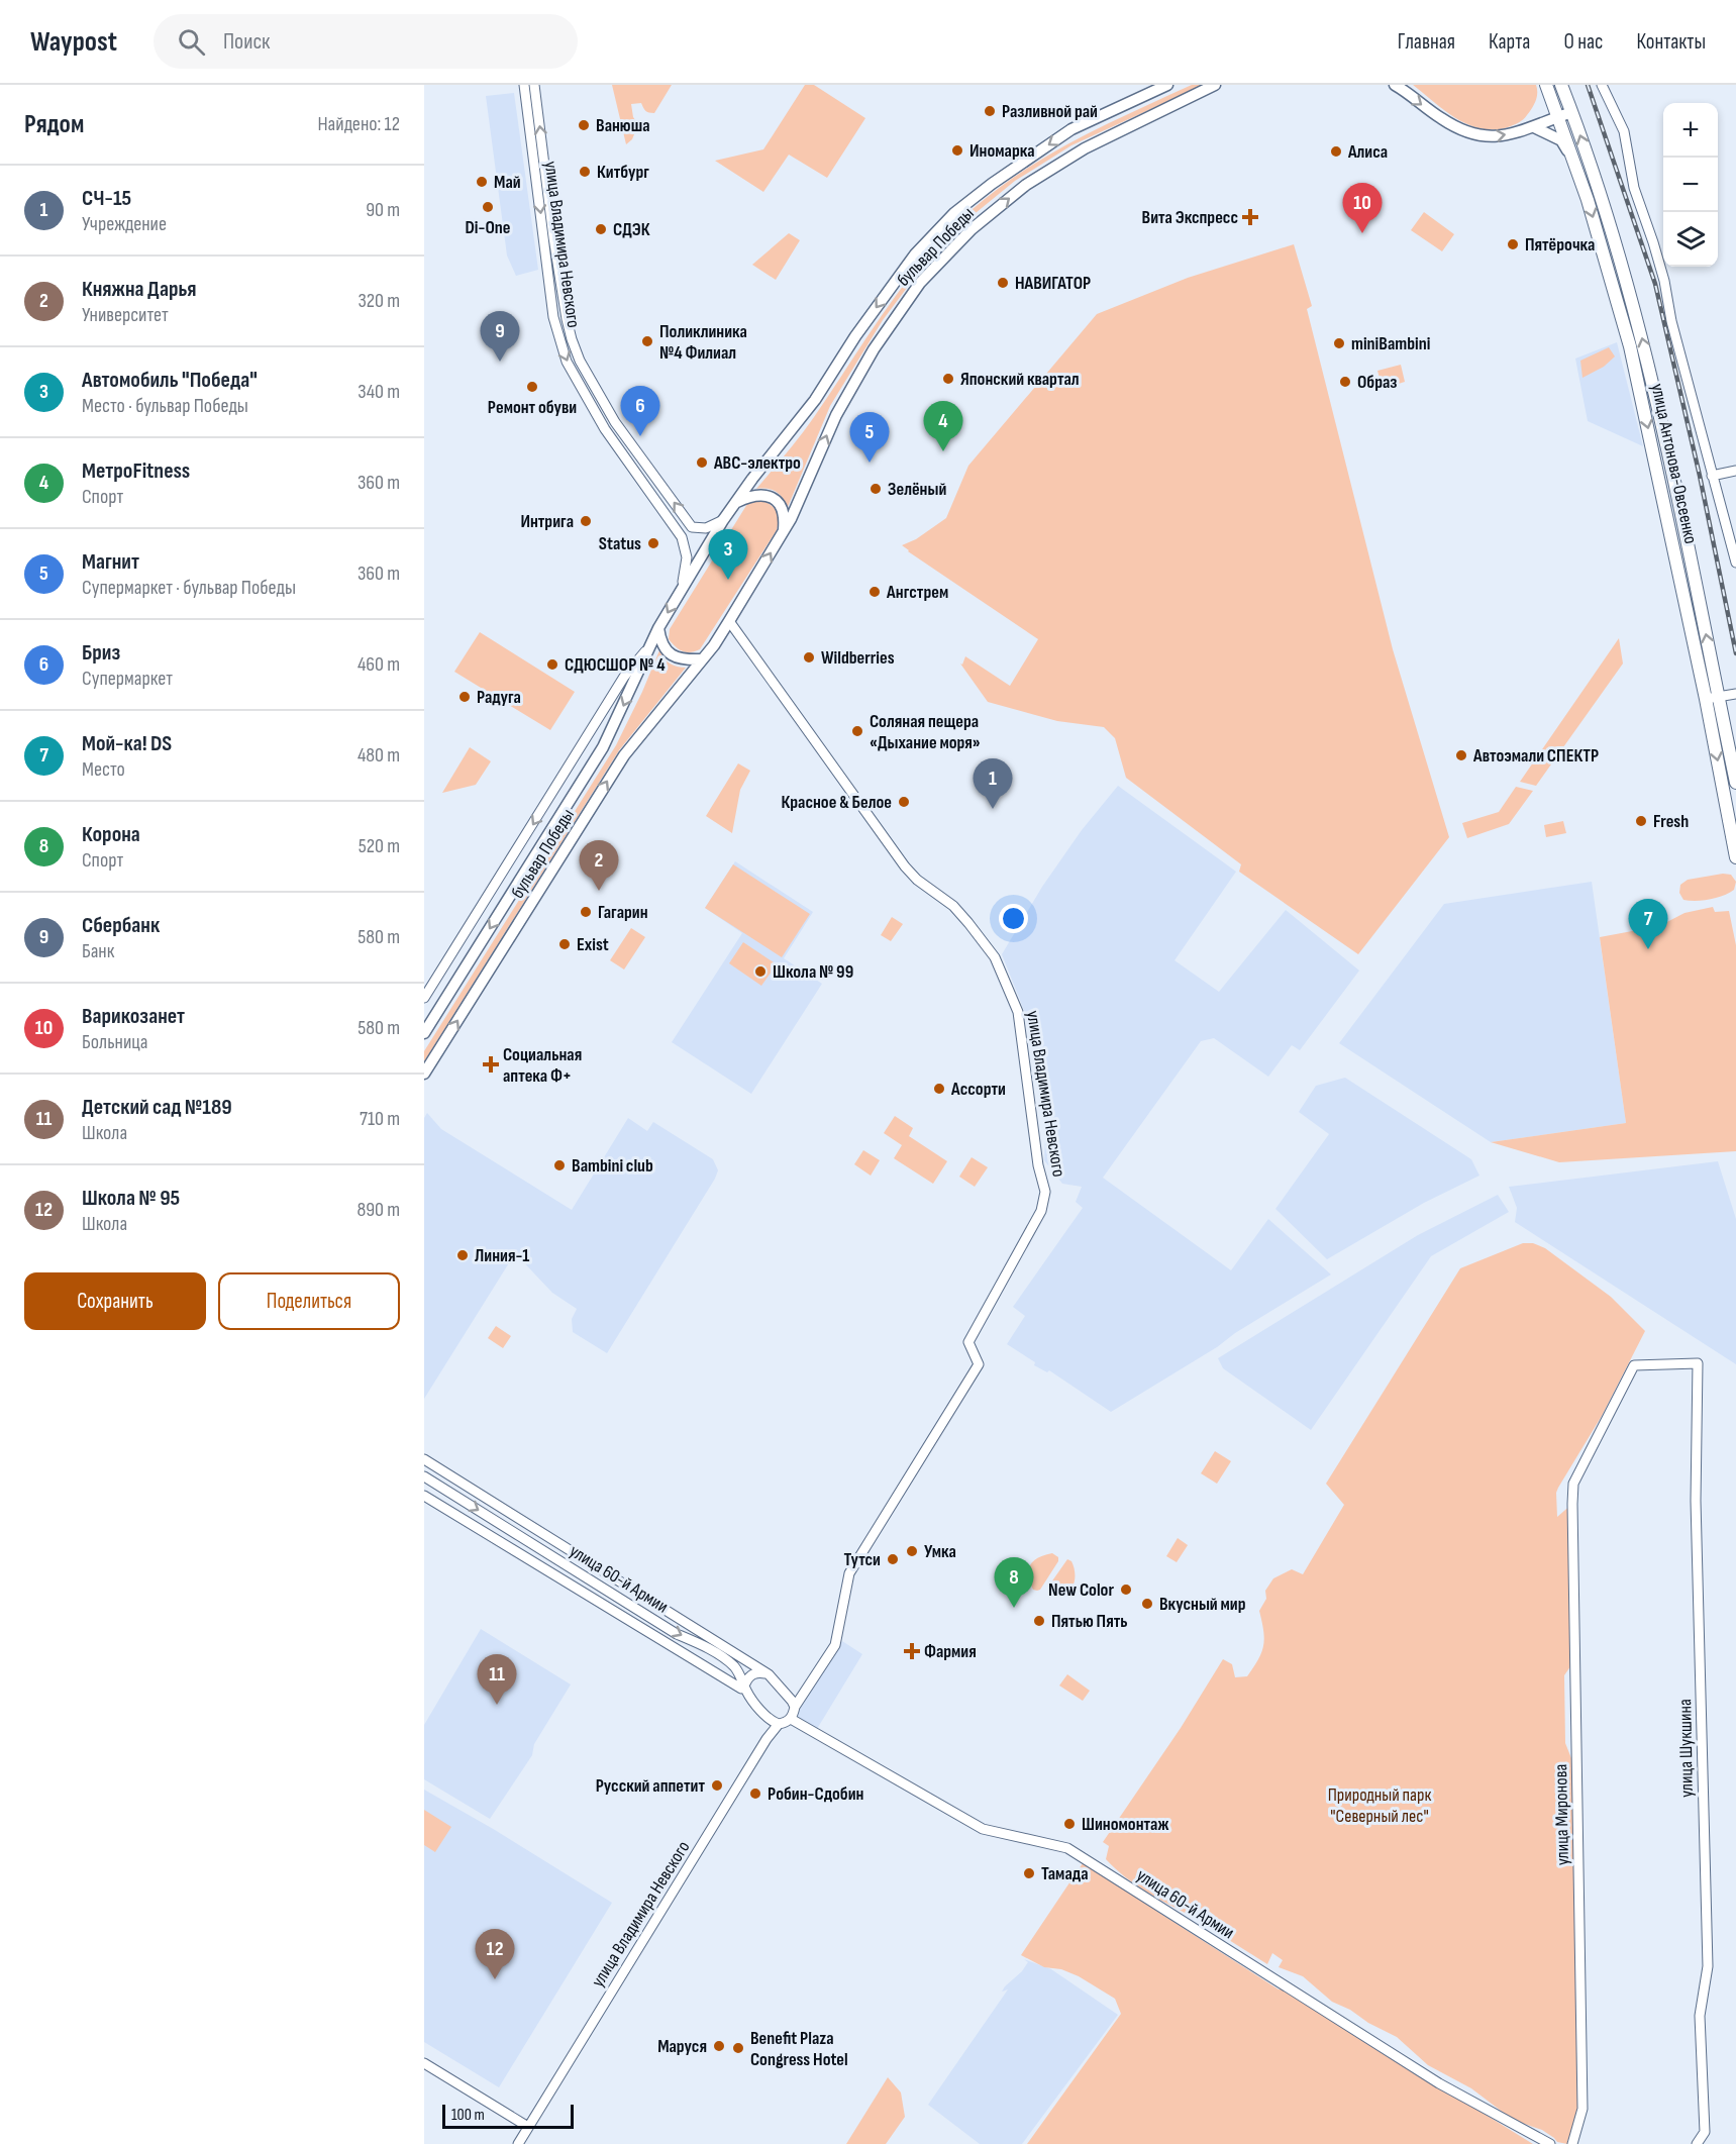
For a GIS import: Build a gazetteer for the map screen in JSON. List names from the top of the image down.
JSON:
{
  "streets": {
    "highway": ["улица Антонова-Овсеенко"],
    "main road": ["бульвар Победы"],
    "street": [
      "улица Владимира Невского",
      "улица 60-й Армии",
      "улица Шукшина",
      "улица Миронова"
    ]
  },
  "crossings": [
    ["улица Владимира Невского", "бульвар Победы"],
    ["улица Владимира Невского", "улица 60-й Армии"],
    ["улица Шукшина", "улица Миронова"]
  ],
  "parks": ["Природный парк \"Северный лес\""],
  "places": {
    "other": [
      "Разливной рай",
      "Ванюша",
      "Иномарка",
      "Алиса",
      "Китбург",
      "Май",
      "Di-One",
      "СДЭК",
      "Пятёрочка",
      "НАВИГАТОР",
      "Поликлиника №4 Филиал",
      "miniBambini",
      "Японский квартал",
      "Образ",
      "Ремонт обуви",
      "АВС-электро",
      "Зелёный",
      "Интрига",
      "Status",
      "Ангстрем",
      "Wildberries",
      "СДЮСШОР № 4",
      "Радуга",
      "Соляная пещера «Дыхание моря»",
      "Автоэмали СПЕКТР",
      "Красное & Белое",
      "Fresh",
      "Гагарин",
      "Exist",
      "Школа № 99",
      "Ассорти",
      "Bambini club",
      "Линия-1",
      "Умка",
      "Тутси",
      "New Color",
      "Вкусный мир",
      "Пятью Пять",
      "Русский аппетит",
      "Робин-Сдобин",
      "Шиномонтаж",
      "Тамада",
      "Маруся",
      "Benefit Plaza Congress Hotel"
    ],
    "health": ["Вита Экспресс", "Социальная аптека Ф+", "Фармия"]
  },
  "scale_bar": "100 m",
  "page": {
    "header": "Waypost",
    "search": "Поиск",
    "nav": [
      "Главная",
      "Карта",
      "О нас",
      "Контакты"
    ],
    "heading": ["Рядом", "Найдено: 12"],
    "map_buttons": ["+", "−"],
    "list": [
      {
        "mark": "1",
        "name": "СЧ-15",
        "note": "Учреждение",
        "value": "90 m"
      },
      {
        "mark": "2",
        "name": "Княжна Дарья",
        "note": "Университет",
        "value": "320 m"
      },
      {
        "mark": "3",
        "name": "Автомобиль \"Победа\"",
        "note": "Место · бульвар Победы",
        "value": "340 m"
      },
      {
        "mark": "4",
        "name": "МетроFitness",
        "note": "Спорт",
        "value": "360 m"
      },
      {
        "mark": "5",
        "name": "Магнит",
        "note": "Супермаркет · бульвар Победы",
        "value": "360 m"
      },
      {
        "mark": "6",
        "name": "Бриз",
        "note": "Супермаркет",
        "value": "460 m"
      },
      {
        "mark": "7",
        "name": "Мой-ка! DS",
        "note": "Место",
        "value": "480 m"
      },
      {
        "mark": "8",
        "name": "Корона",
        "note": "Спорт",
        "value": "520 m"
      },
      {
        "mark": "9",
        "name": "Сбербанк",
        "note": "Банк",
        "value": "580 m"
      },
      {
        "mark": "10",
        "name": "Варикозанет",
        "note": "Больница",
        "value": "580 m"
      },
      {
        "mark": "11",
        "name": "Детский сад №189",
        "note": "Школа",
        "value": "710 m"
      },
      {
        "mark": "12",
        "name": "Школа № 95",
        "note": "Школа",
        "value": "890 m"
      }
    ],
    "pins": [
      "10",
      "9",
      "6",
      "4",
      "5",
      "3",
      "1",
      "2",
      "7",
      "8",
      "11",
      "12"
    ],
    "buttons": ["Сохранить", "Поделиться"],
    "scale": "100 m"
  }
}
